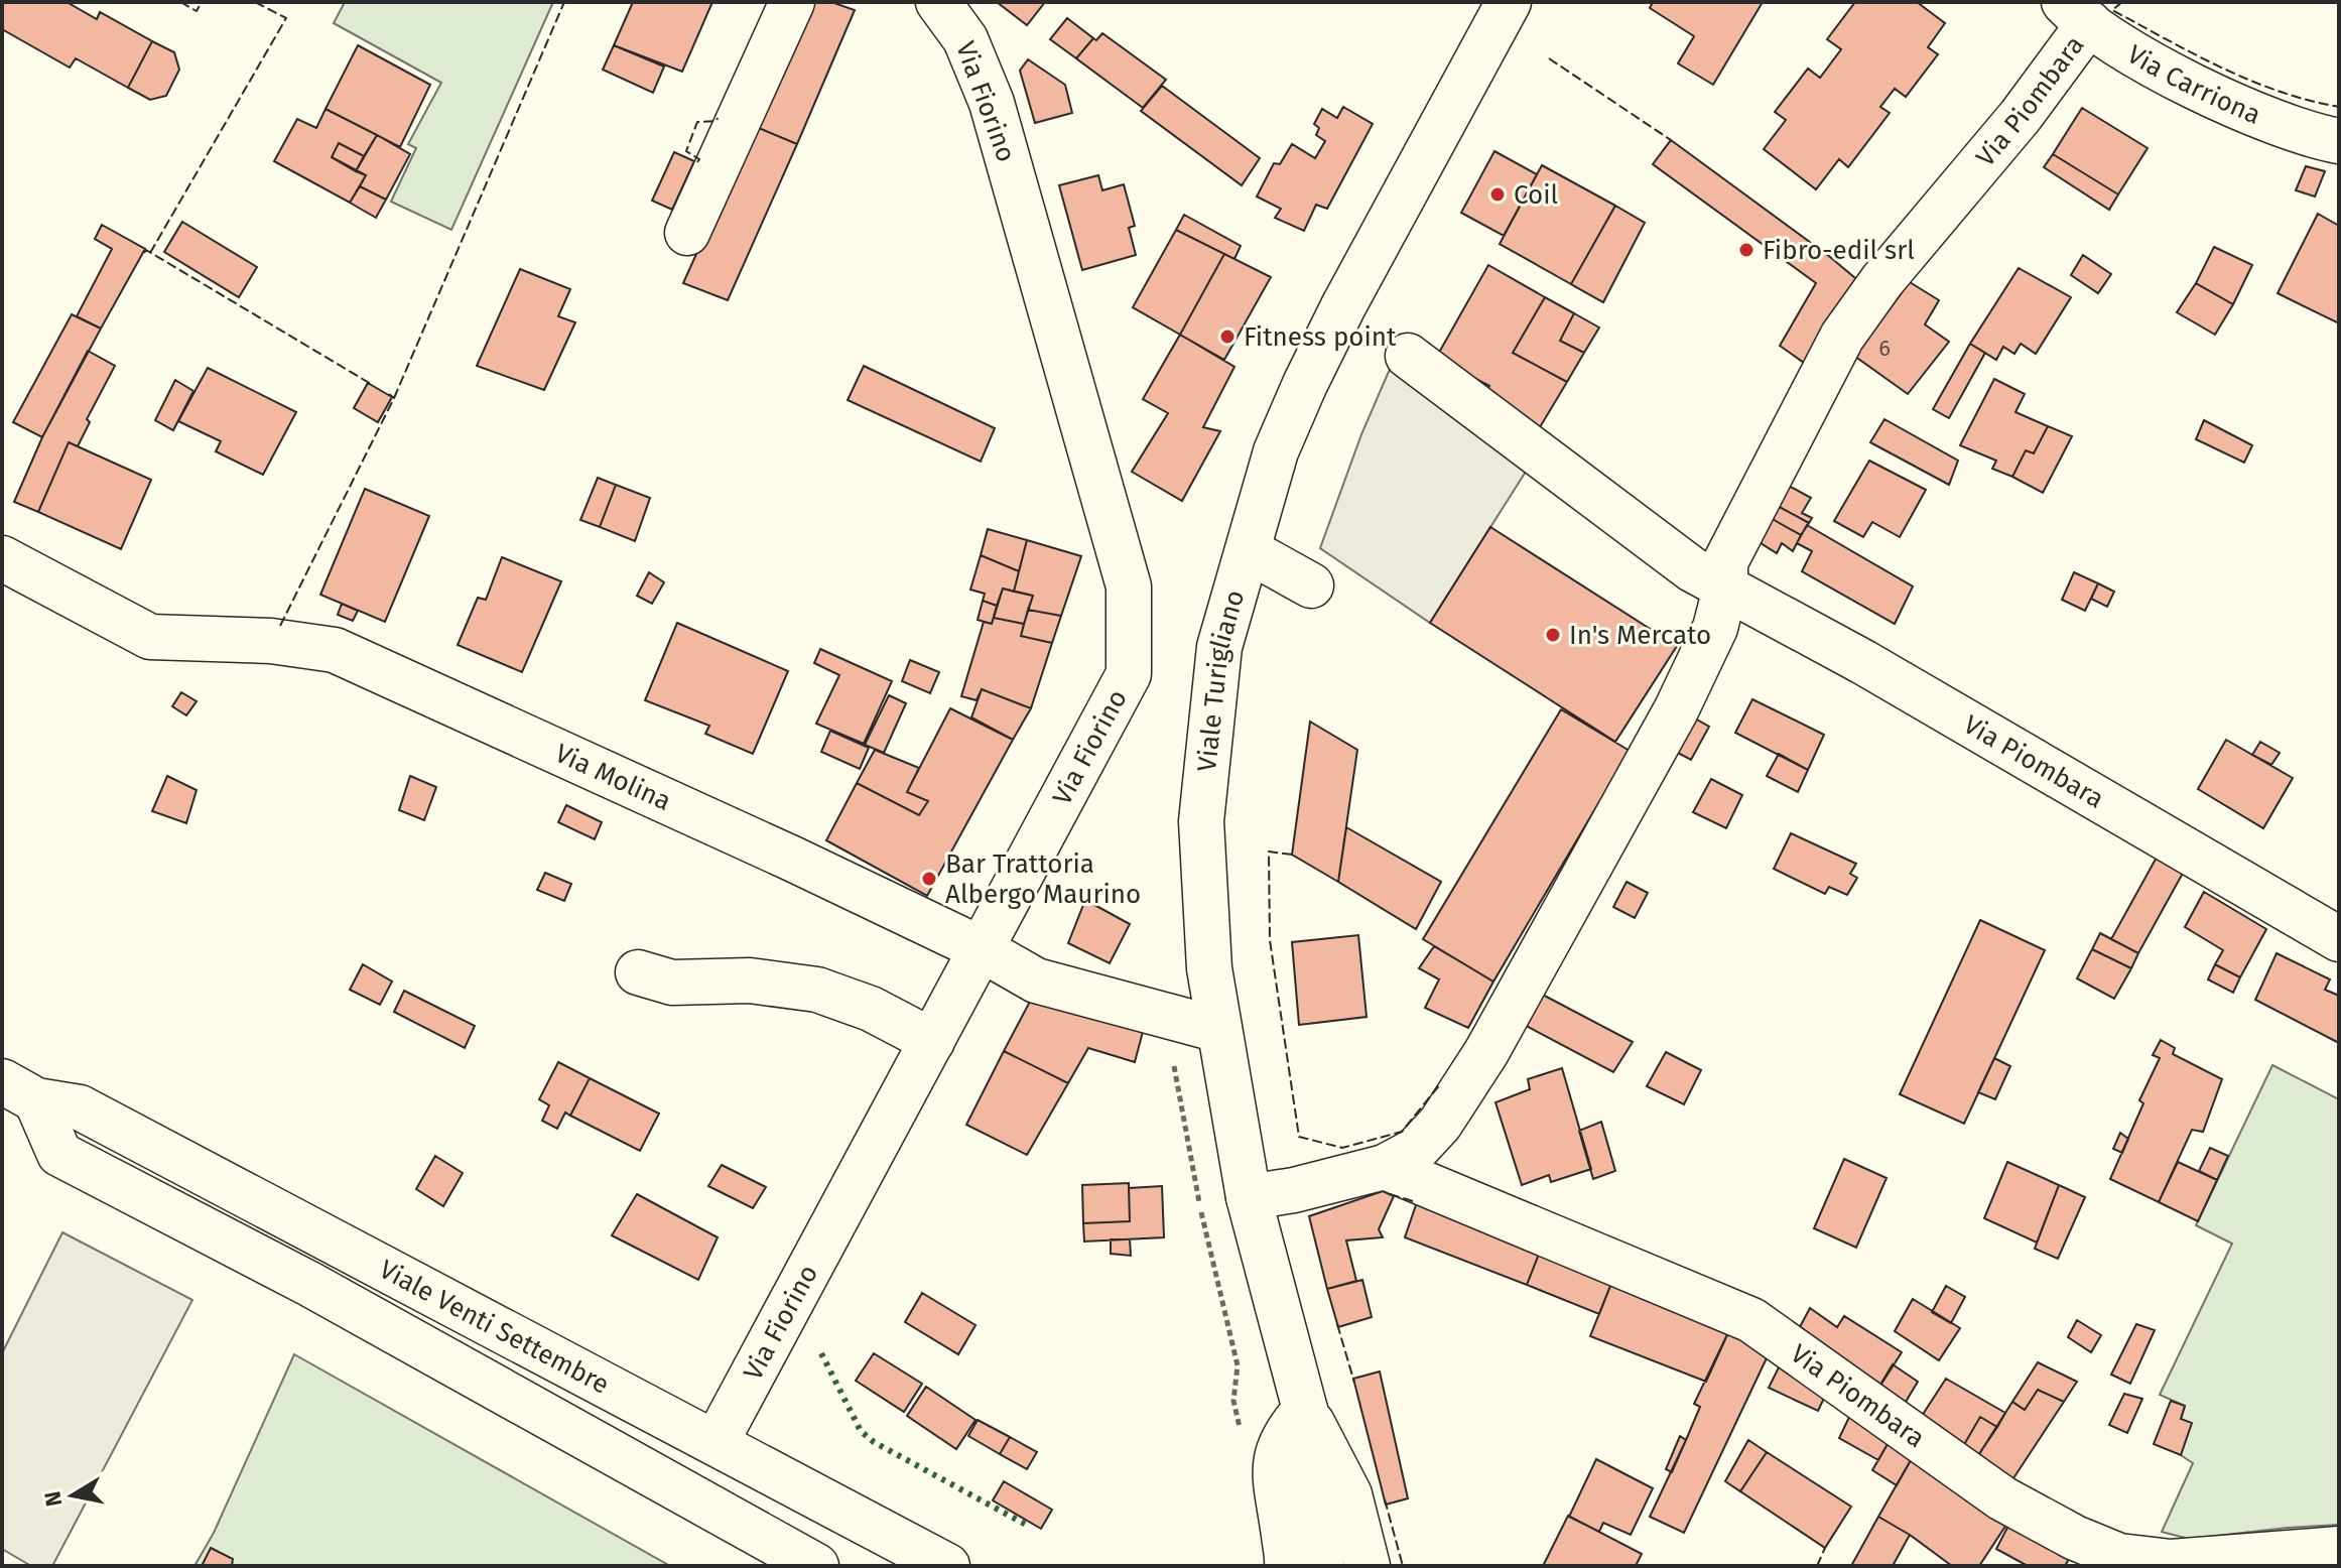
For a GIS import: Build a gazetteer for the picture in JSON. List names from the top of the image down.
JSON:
{
  "streets": {
    "street": [
      "Via Carriona",
      "Via Piombara",
      "Via Fiorino",
      "Viale Turigliano",
      "Via Molina",
      "Viale Venti Settembre"
    ]
  },
  "crossings": [
    ["Via Carriona", "Via Piombara"],
    ["Via Piombara", "Viale Turigliano"],
    ["Via Fiorino", "Via Molina"],
    ["Via Fiorino", "Viale Venti Settembre"],
    ["Viale Turigliano", "Via Molina"]
  ],
  "places": [
    "Coil",
    "Fibro-edil srl",
    "Fitness point",
    "In's Mercato",
    "Bar Trattoria Albergo Maurino"
  ],
  "house_numbers": ["6"],
  "north": "left"
}
